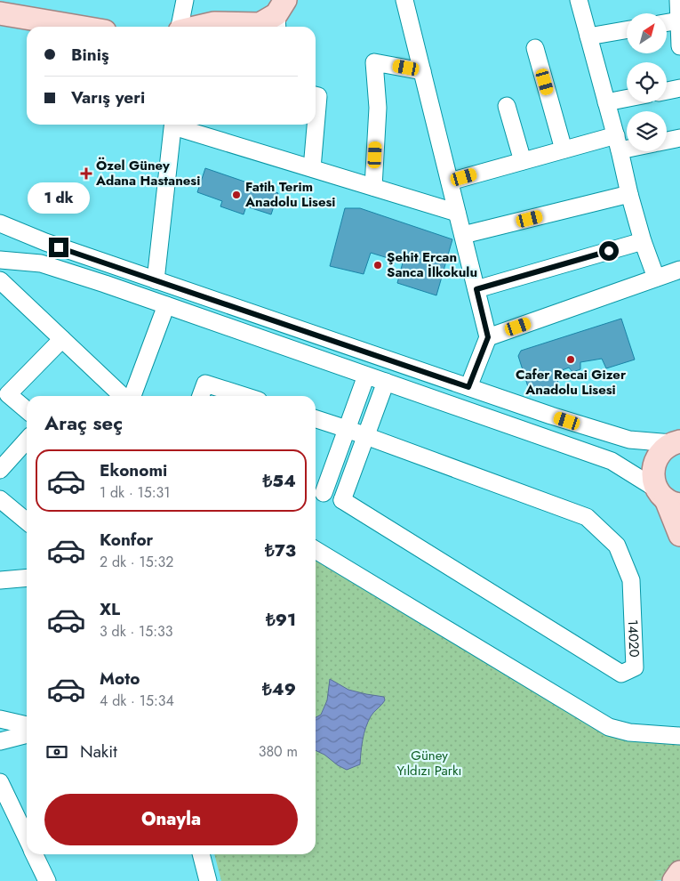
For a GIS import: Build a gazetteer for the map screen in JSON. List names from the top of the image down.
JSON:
{
  "streets": {
    "street": ["14020"]
  },
  "parks": ["Güney Yıldızı Parkı"],
  "places": {
    "health": ["Özel Güney Adana Hastanesi"],
    "other": ["Fatih Terim Anadolu Lisesi", "Şehit Ercan Sanca İlkokulu", "Cafer Recai Gizer Anadolu Lisesi"]
  },
  "north": "top right",
  "page": {
    "banner": ["Biniş", "Varış yeri"],
    "bubble": "1 dk",
    "heading": "Araç seç",
    "list": [
      {
        "name": "Ekonomi",
        "note": "1 dk · 15:31",
        "value": "₺54"
      },
      {
        "name": "Konfor",
        "note": "2 dk · 15:32",
        "value": "₺73"
      },
      {
        "name": "XL",
        "note": "3 dk · 15:33",
        "value": "₺91"
      },
      {
        "name": "Moto",
        "note": "4 dk · 15:34",
        "value": "₺49"
      }
    ],
    "pay": ["Nakit", "380 m"],
    "buttons": "Onayla"
  }
}
